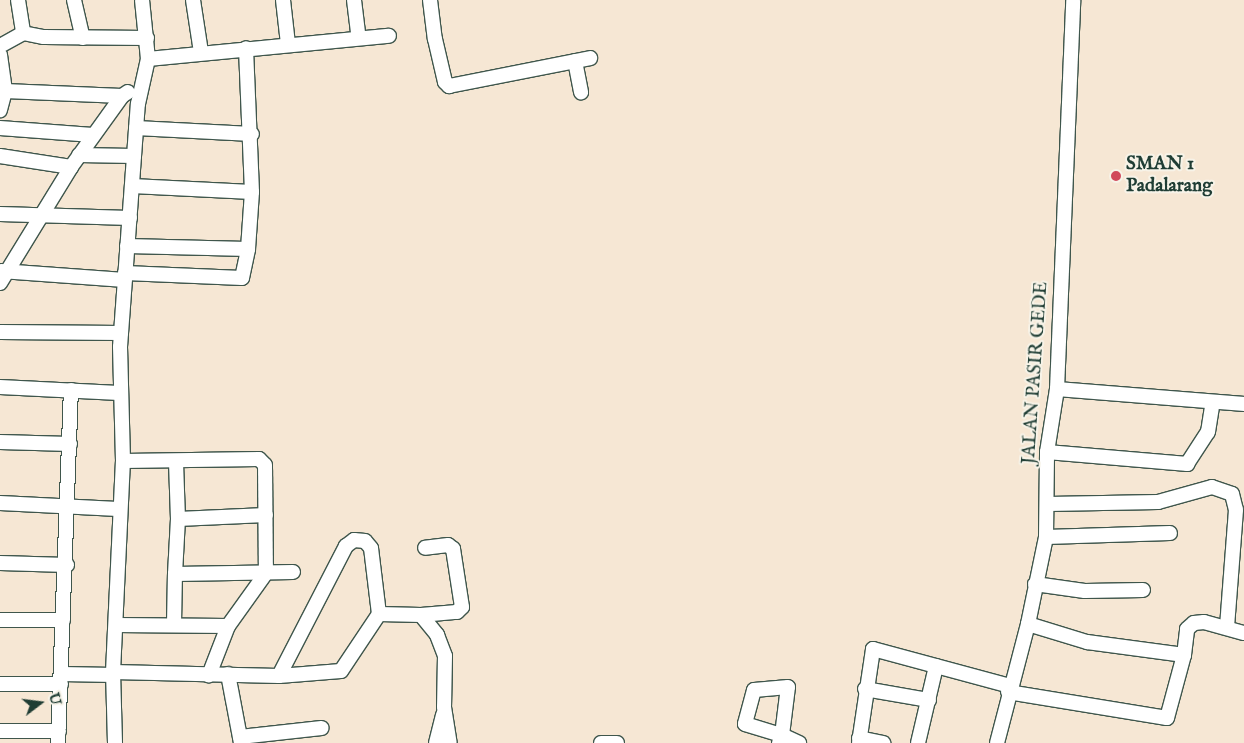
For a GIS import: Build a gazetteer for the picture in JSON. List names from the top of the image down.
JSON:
{
  "streets": {
    "street": ["JALAN PASIR GEDE"]
  },
  "places": ["SMAN 1 Padalarang"],
  "north": "right"
}
